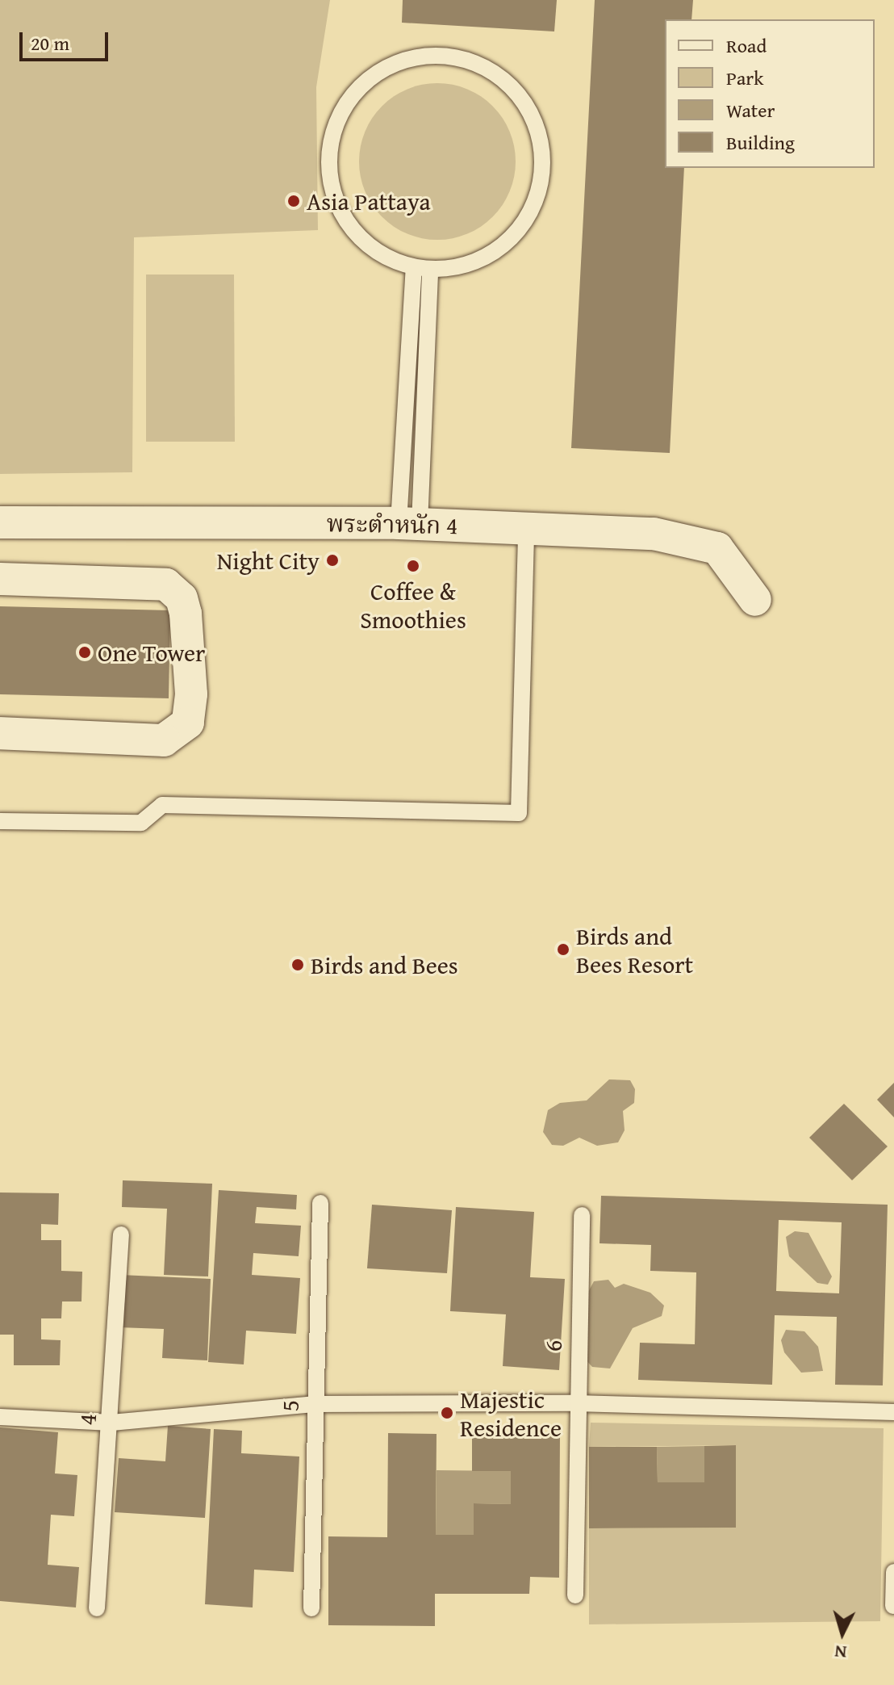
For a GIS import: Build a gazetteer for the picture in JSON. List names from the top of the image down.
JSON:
{
  "streets": {
    "street": ["พระตำหนัก 4"],
    "lane": ["6", "5", "4"]
  },
  "places": [
    "Asia Pattaya",
    "Night City",
    "Coffee & Smoothies",
    "One Tower",
    "Birds and Bees Resort",
    "Birds and Bees",
    "Majestic Residence"
  ],
  "legend": [
    "Road",
    "Park",
    "Water",
    "Building"
  ],
  "scale_bar": "20 m",
  "north": "bottom"
}
